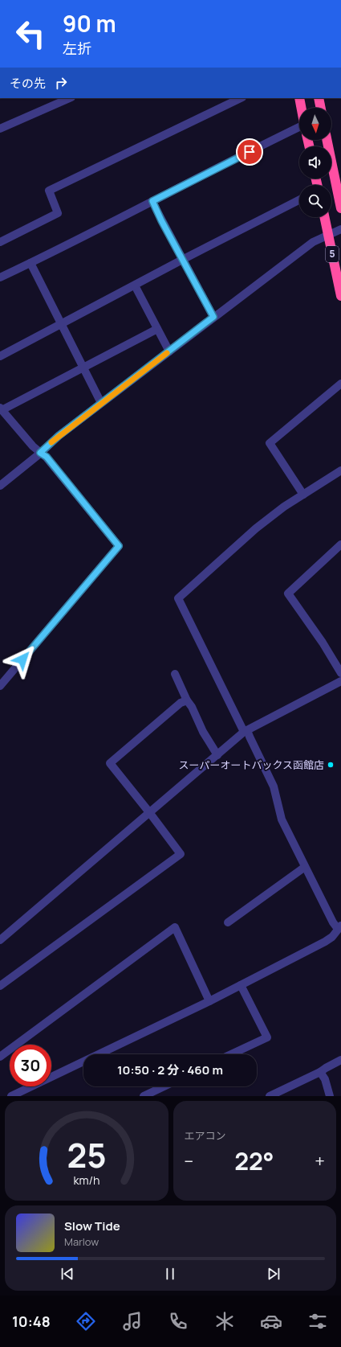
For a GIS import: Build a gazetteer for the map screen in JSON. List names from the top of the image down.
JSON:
{
  "streets": {
    "highway": ["5"]
  },
  "places": ["スーパーオートバックス函館店"],
  "north": "bottom",
  "page": {
    "turn": ["90 m", "左折"],
    "then": "その先",
    "limit": "30",
    "trip": "10:50 · 2 分 · 460 m",
    "tile": "エアコン",
    "heat": ["−", "22°", "+"],
    "song": ["Slow Tide", "Marlow"],
    "tabs": "10:48",
    "gauge": ["25", "km/h"]
  }
}
